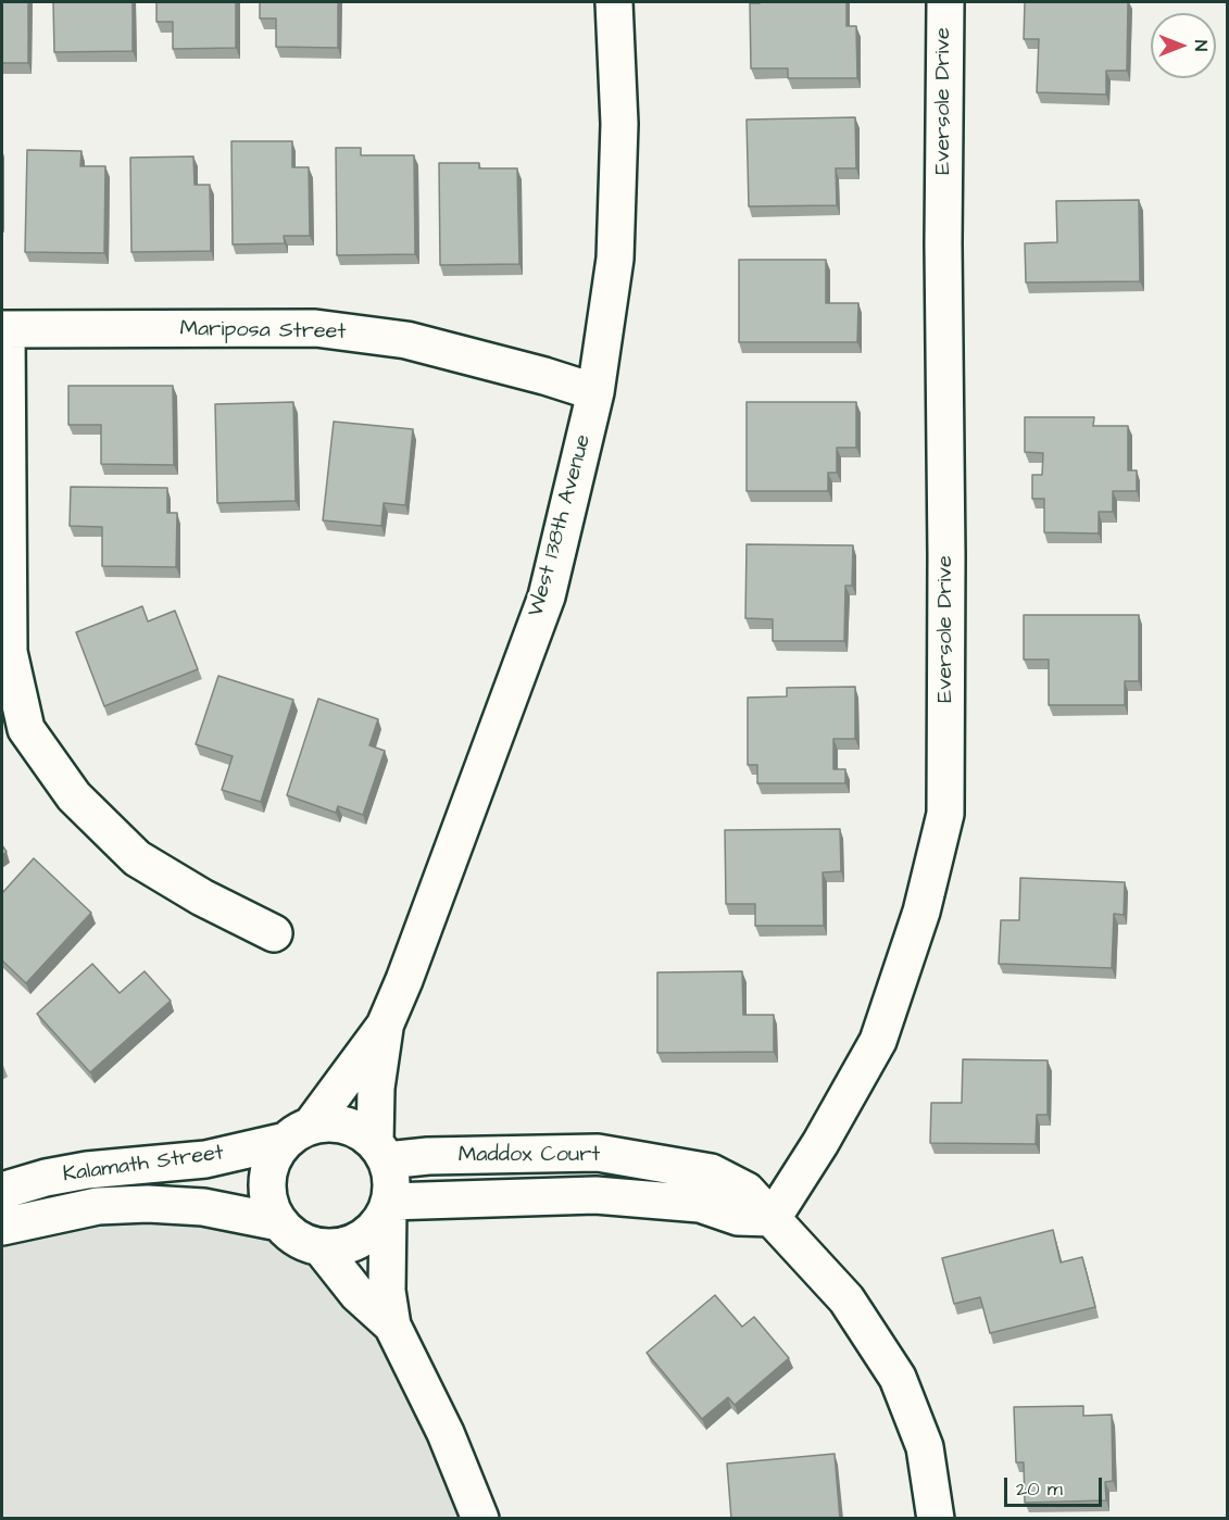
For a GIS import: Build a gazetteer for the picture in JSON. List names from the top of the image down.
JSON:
{
  "streets": {
    "street": [
      "Eversole Drive",
      "Mariposa Street",
      "West 138th Avenue",
      "Maddox Court",
      "Kalamath Street"
    ]
  },
  "crossings": [
    ["Eversole Drive", "Maddox Court"],
    ["Mariposa Street", "West 138th Avenue"],
    ["West 138th Avenue", "Maddox Court"],
    ["West 138th Avenue", "Kalamath Street"],
    ["Maddox Court", "Kalamath Street"]
  ],
  "scale_bar": "20 m",
  "north": "right"
}
